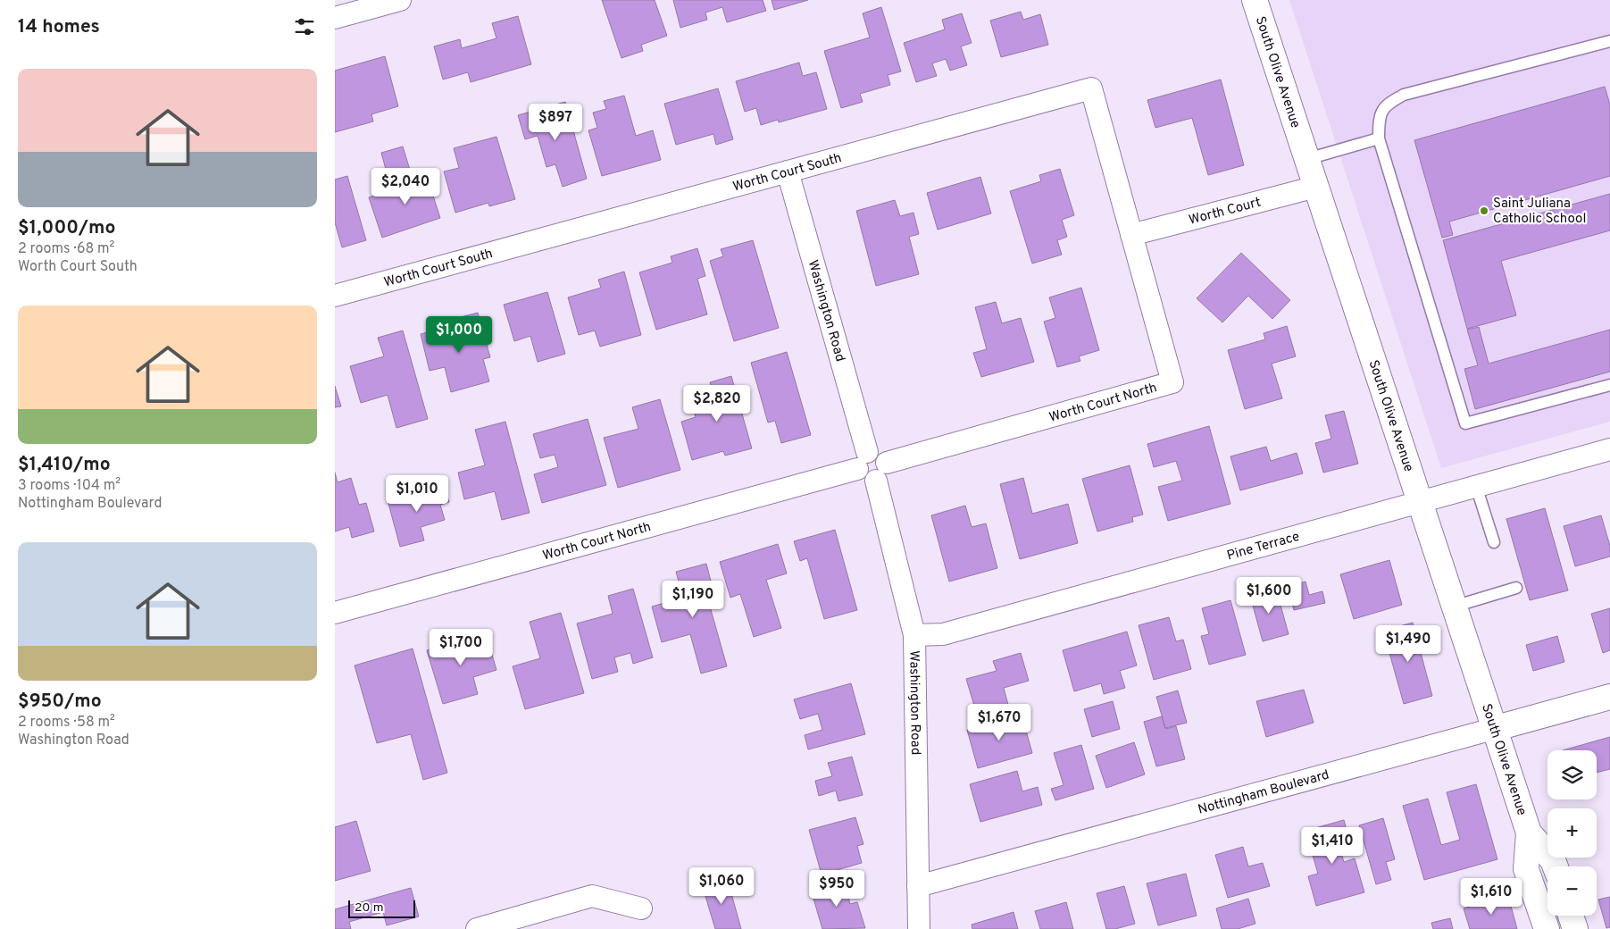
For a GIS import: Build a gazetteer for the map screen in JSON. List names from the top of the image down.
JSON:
{
  "streets": {
    "street": [
      "South Olive Avenue",
      "Worth Court South",
      "Worth Court",
      "Washington Road",
      "Worth Court North",
      "Pine Terrace",
      "Nottingham Boulevard"
    ]
  },
  "crossings": [
    ["South Olive Avenue", "Worth Court"],
    ["South Olive Avenue", "Pine Terrace"],
    ["South Olive Avenue", "Nottingham Boulevard"],
    ["Worth Court South", "Worth Court"],
    ["Worth Court South", "Washington Road"],
    ["Worth Court South", "Worth Court North"],
    ["Worth Court", "Worth Court North"],
    ["Washington Road", "Worth Court North"],
    ["Washington Road", "Pine Terrace"],
    ["Washington Road", "Nottingham Boulevard"]
  ],
  "places": ["Saint Juliana Catholic School"],
  "scale_bar": "20 m",
  "page": {
    "heading": "14 homes",
    "list": [
      {
        "name": "$1,000/mo",
        "note": "2 rooms · 68 m² · Worth Court South"
      },
      {
        "name": "$1,410/mo",
        "note": "3 rooms · 104 m² · Nottingham Boulevard"
      },
      {
        "name": "$950/mo",
        "note": "2 rooms · 58 m² · Washington Road"
      }
    ],
    "price": [
      "$897",
      "$2,040",
      "$1,000",
      "$2,820",
      "$1,010",
      "$1,600",
      "$1,190",
      "$1,490",
      "$1,700",
      "$1,670",
      "$1,410",
      "$1,060",
      "$950",
      "$1,610"
    ],
    "map_buttons": ["+", "−"],
    "scale": "20 m"
  }
}
